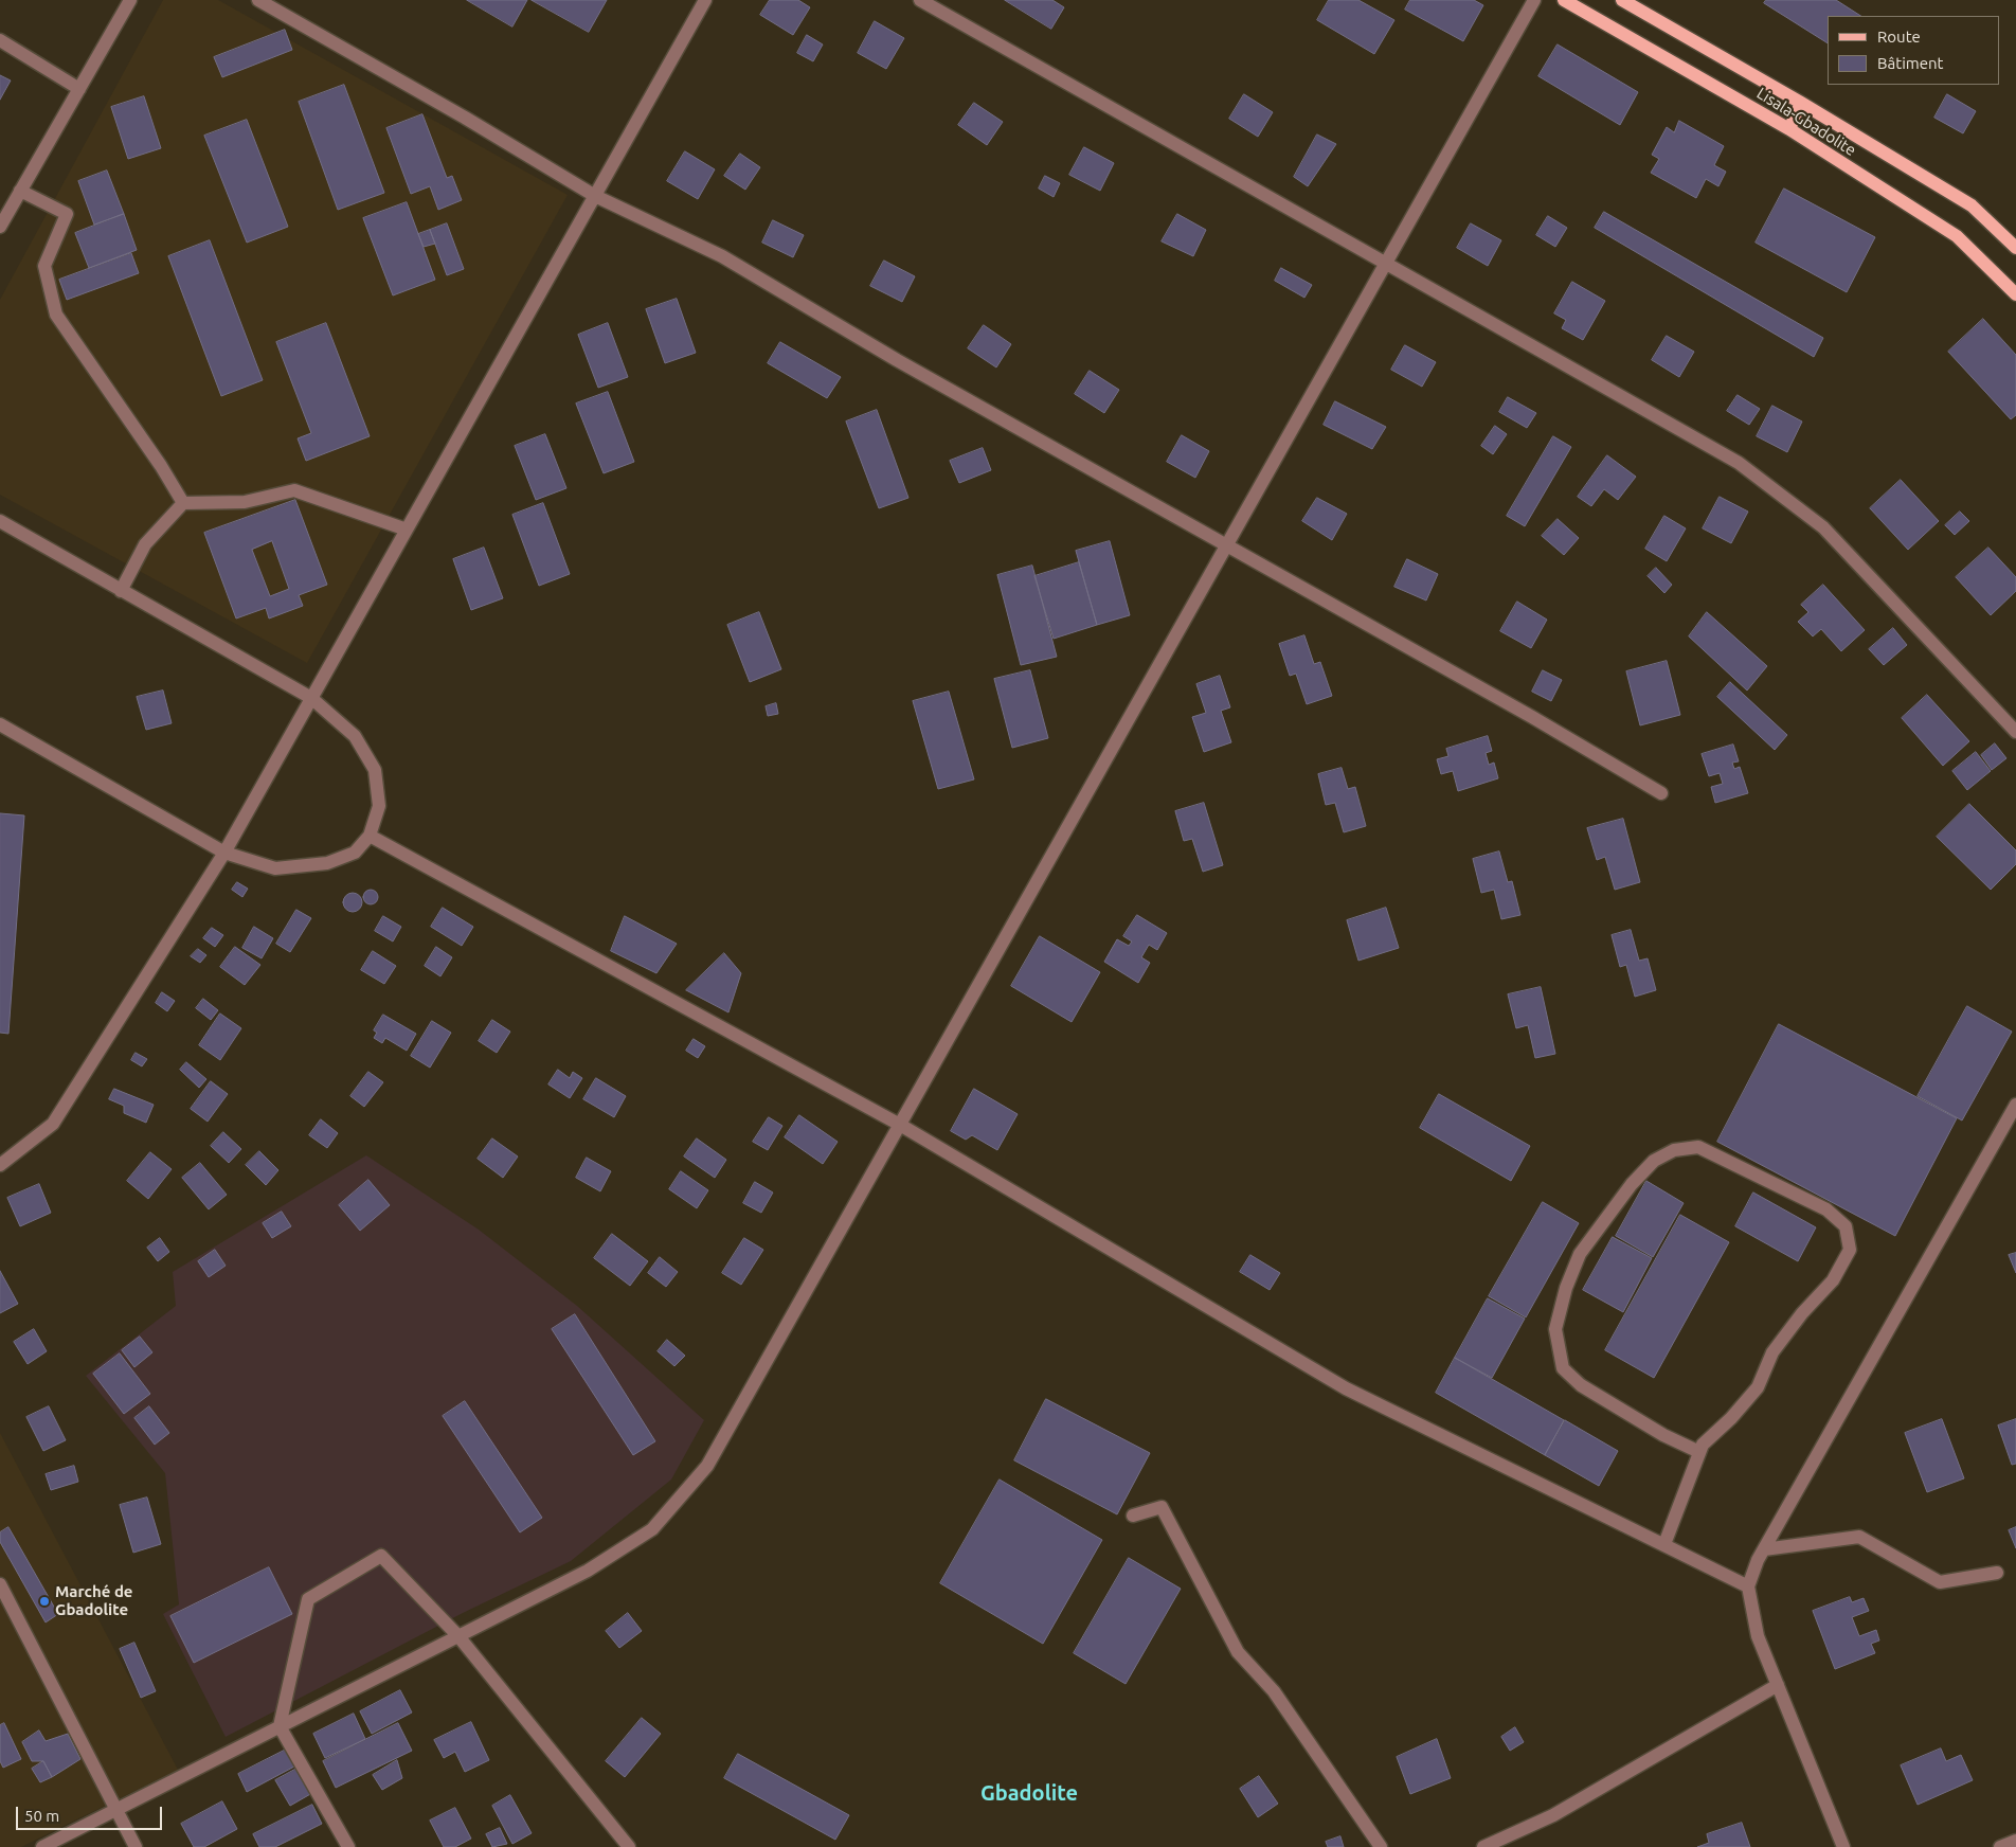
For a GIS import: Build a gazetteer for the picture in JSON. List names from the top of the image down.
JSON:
{
  "streets": {
    "main road": ["Lisala-Gbadolite"]
  },
  "districts": ["Gbadolite"],
  "places": ["Marché de Gbadolite"],
  "legend": ["Route", "Bâtiment"],
  "scale_bar": "50 m"
}
